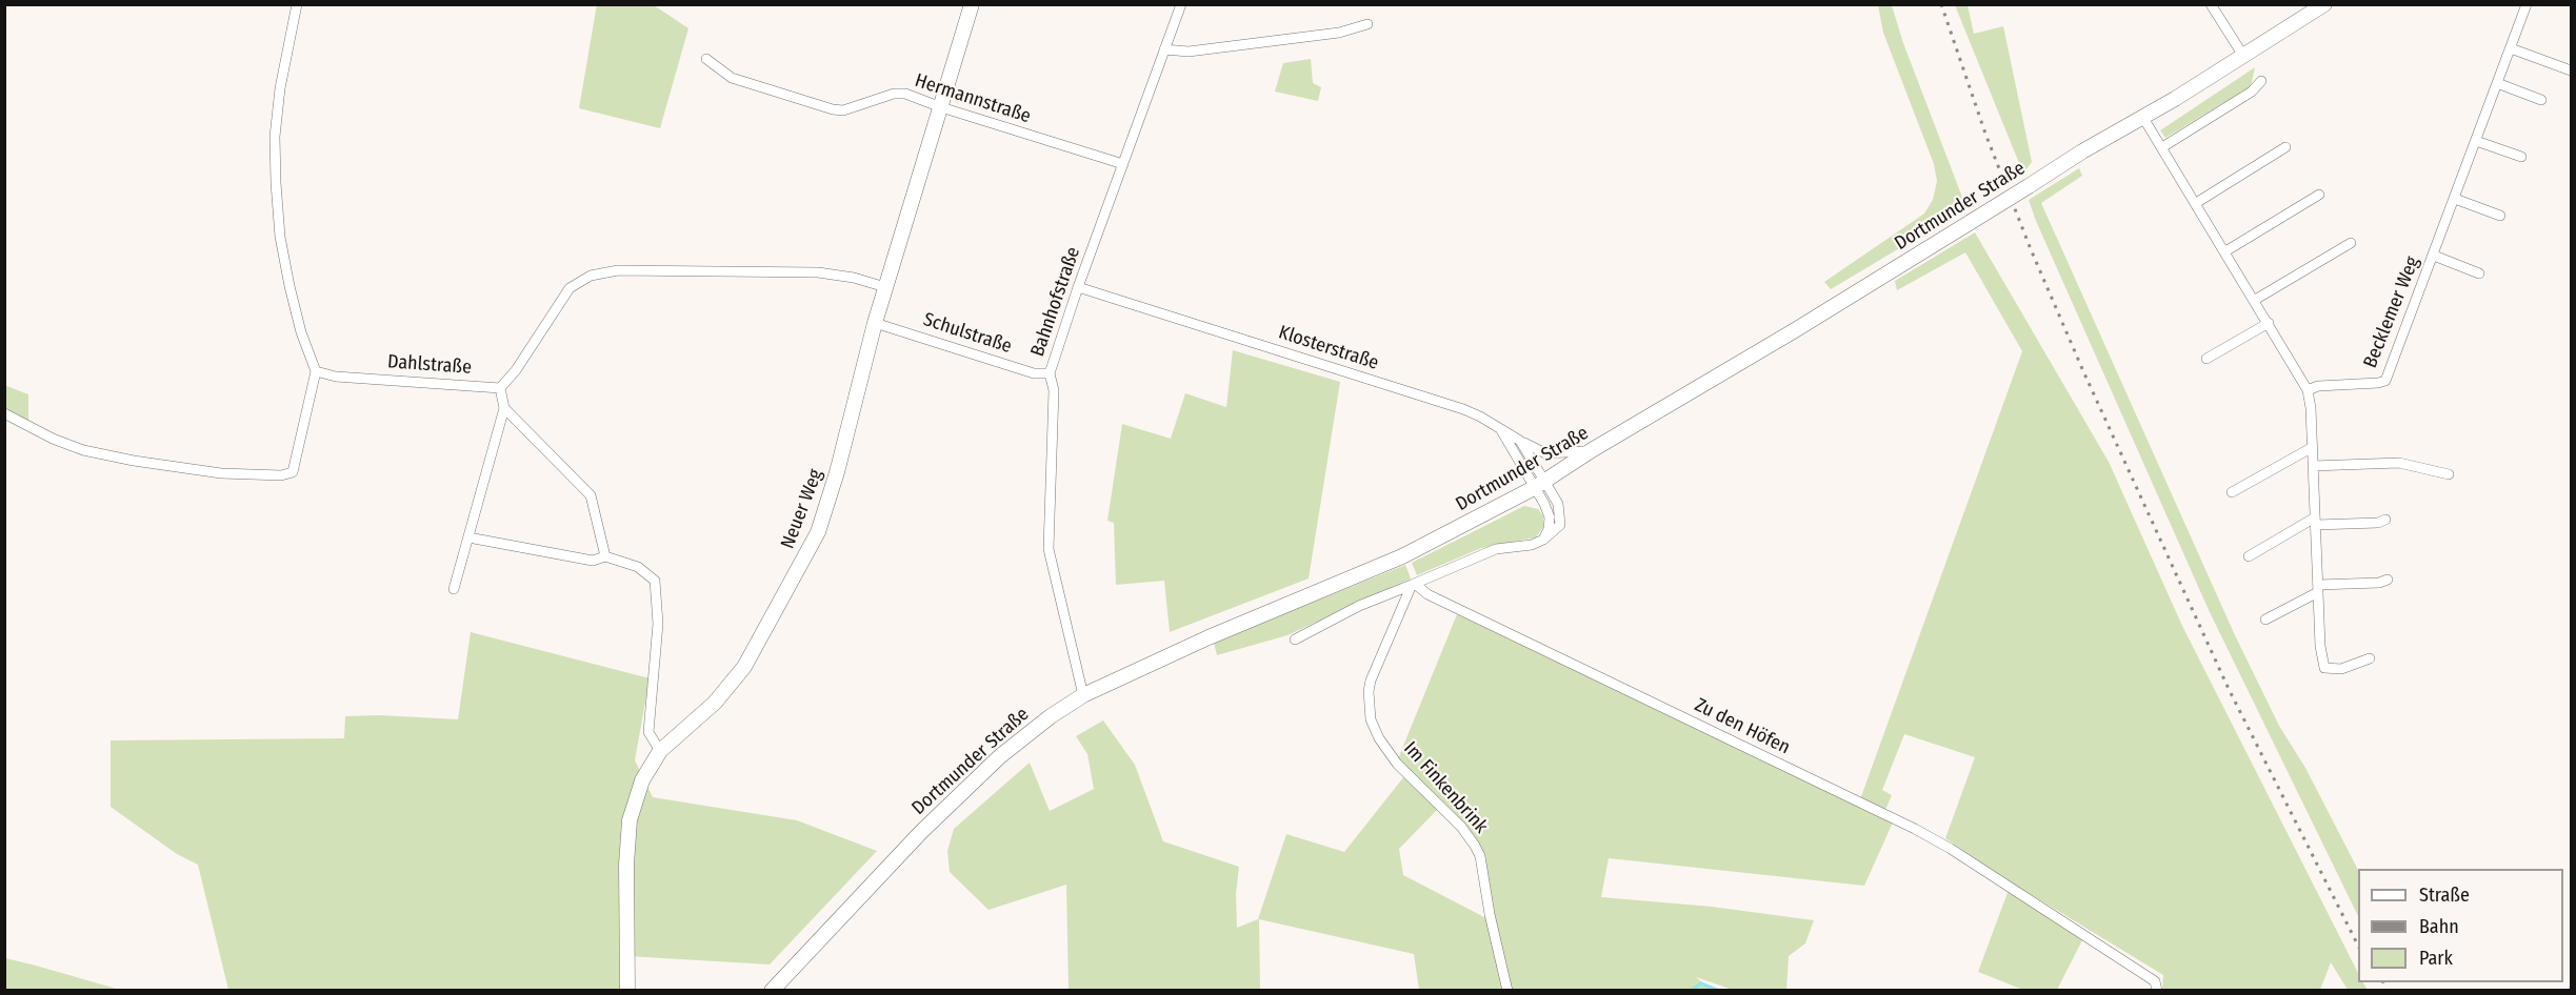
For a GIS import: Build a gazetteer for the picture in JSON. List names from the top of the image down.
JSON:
{
  "streets": {
    "main road": ["Dortmunder Straße", "Neuer Weg"],
    "street": [
      "Hermannstraße",
      "Bahnhofstraße",
      "Becklemer Weg",
      "Schulstraße",
      "Klosterstraße",
      "Dahlstraße",
      "Zu den Höfen",
      "Im Finkenbrink"
    ]
  },
  "crossings": [
    ["Hermannstraße", "Bahnhofstraße"],
    ["Hermannstraße", "Neuer Weg"],
    ["Dortmunder Straße", "Bahnhofstraße"],
    ["Dortmunder Straße", "Klosterstraße"],
    ["Bahnhofstraße", "Schulstraße"],
    ["Bahnhofstraße", "Klosterstraße"],
    ["Schulstraße", "Neuer Weg"],
    ["Zu den Höfen", "Im Finkenbrink"]
  ],
  "legend": ["Straße", "Bahn", "Park"]
}
